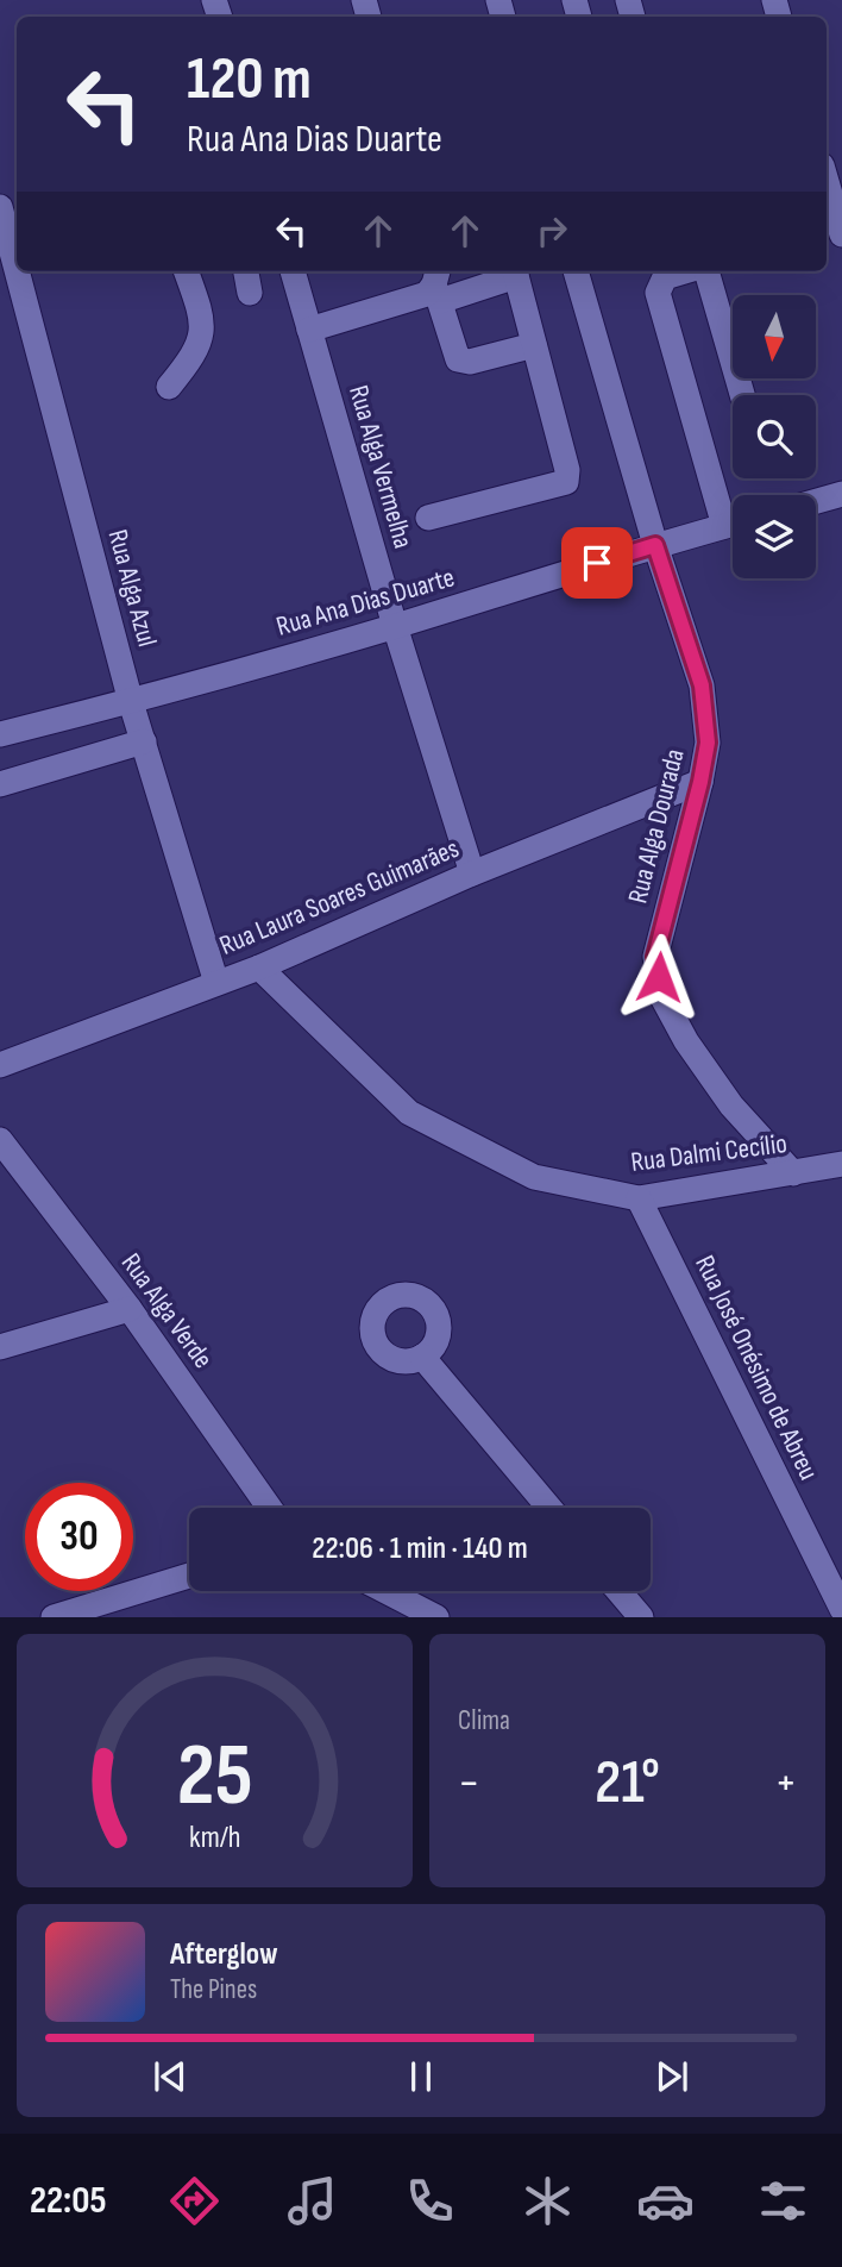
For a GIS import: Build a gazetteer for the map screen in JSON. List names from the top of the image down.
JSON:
{
  "streets": {
    "street": [
      "Rua Alga Vermelha",
      "Rua Alga Azul",
      "Rua Ana Dias Duarte",
      "Rua Alga Dourada",
      "Rua Laura Soares Guimarães",
      "Rua Dalmi Cecílio",
      "Rua Alga Verde",
      "Rua José Onésimo de Abreu"
    ]
  },
  "crossings": [
    ["Rua Alga Vermelha", "Rua Ana Dias Duarte"],
    ["Rua Alga Vermelha", "Rua Laura Soares Guimarães"],
    ["Rua Alga Azul", "Rua Ana Dias Duarte"],
    ["Rua Alga Azul", "Rua Laura Soares Guimarães"],
    ["Rua Ana Dias Duarte", "Rua Alga Dourada"],
    ["Rua Alga Dourada", "Rua Laura Soares Guimarães"],
    ["Rua Alga Dourada", "Rua Dalmi Cecílio"],
    ["Rua Laura Soares Guimarães", "Rua Dalmi Cecílio"],
    ["Rua Dalmi Cecílio", "Rua José Onésimo de Abreu"]
  ],
  "north": "bottom",
  "page": {
    "turn": ["120 m", "Rua Ana Dias Duarte"],
    "limit": "30",
    "trip": "22:06 · 1 min · 140 m",
    "tile": "Clima",
    "heat": ["−", "21°", "+"],
    "song": ["Afterglow", "The Pines"],
    "tabs": "22:05",
    "gauge": ["25", "km/h"]
  }
}
